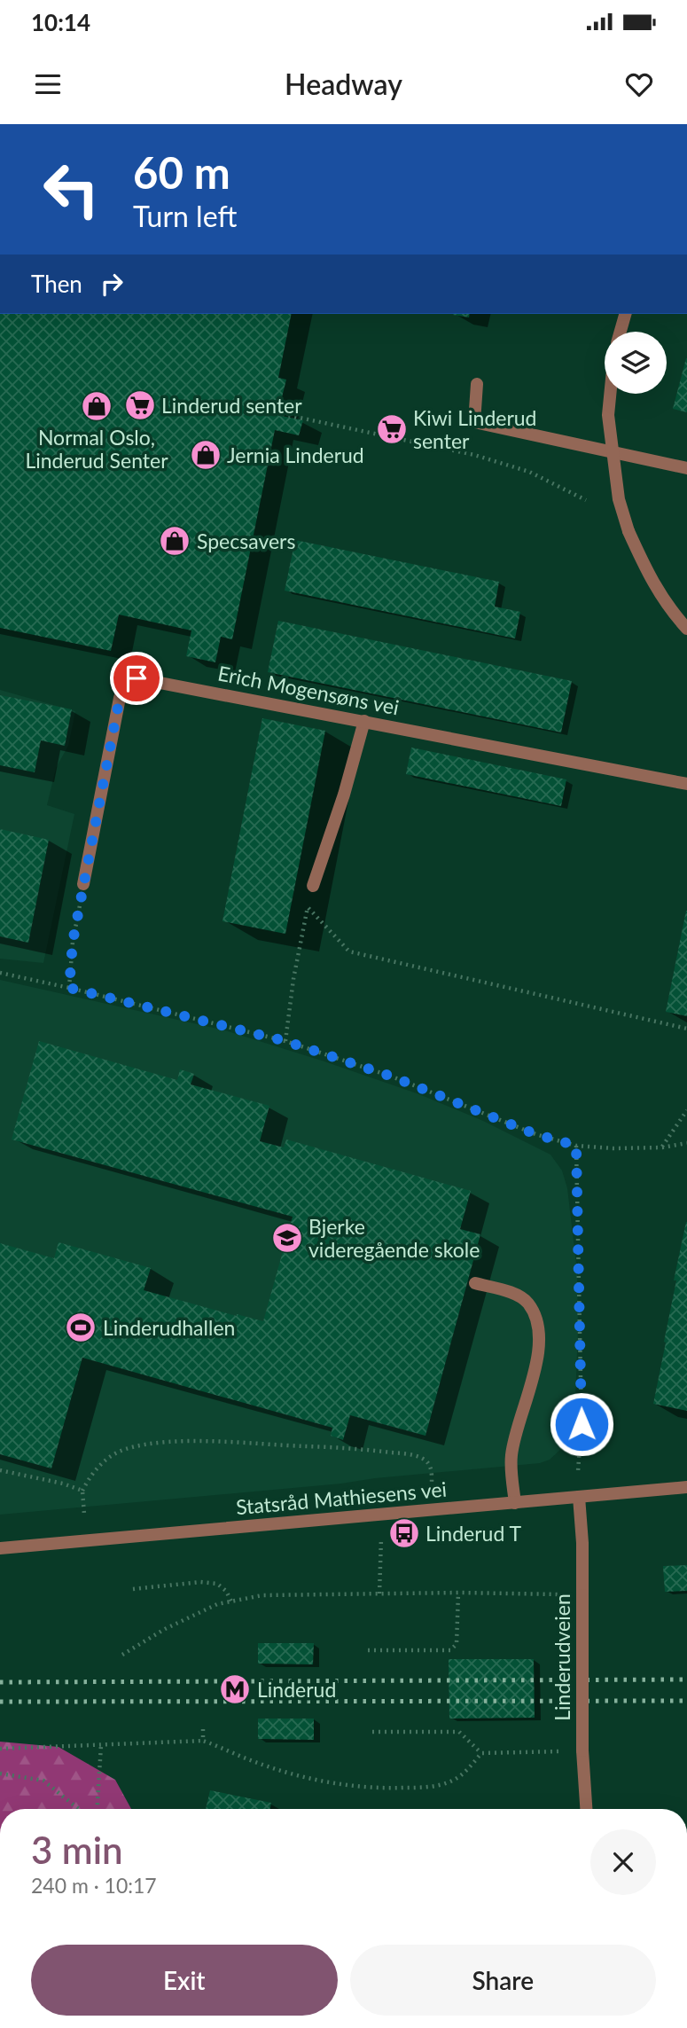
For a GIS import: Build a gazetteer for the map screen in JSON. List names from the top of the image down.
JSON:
{
  "streets": {
    "street": ["Erich Mogensøns vei", "Statsråd Mathiesens vei", "Linderudveien"]
  },
  "crossings": [
    ["Statsråd Mathiesens vei", "Linderudveien"]
  ],
  "places": {
    "supermarket": ["Linderud senter", "Kiwi Linderud senter"],
    "shop": ["Normal Oslo, Linderud Senter", "Jernia Linderud", "Specsavers"],
    "school or university": ["Bjerke videregående skole"],
    "sports": ["Linderudhallen"],
    "bus stop": ["Linderud T"],
    "metro station": ["Linderud"]
  },
  "page": {
    "status": "10:14",
    "header": "Headway",
    "turn": ["60 m", "Turn left"],
    "then": "Then",
    "heading": ["3 min", "240 m · 10:17"],
    "buttons": ["Exit", "Share"]
  }
}
